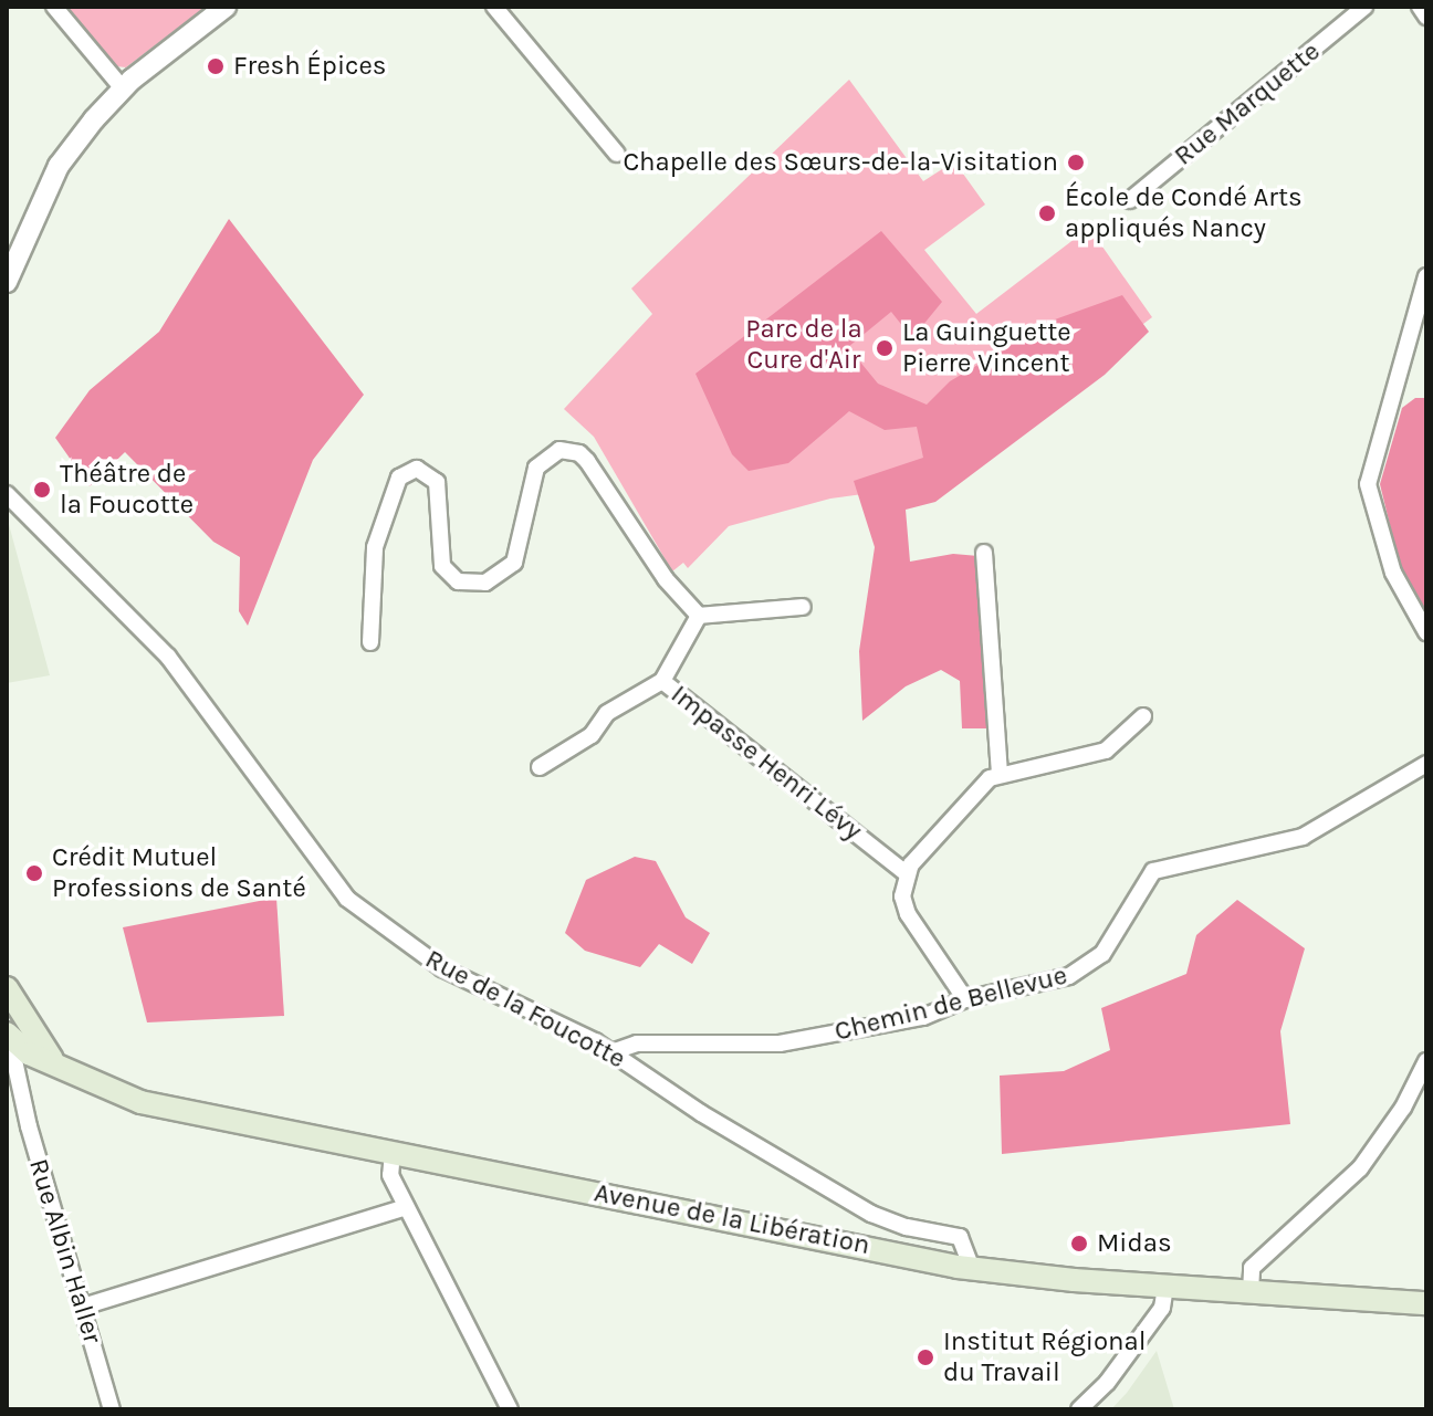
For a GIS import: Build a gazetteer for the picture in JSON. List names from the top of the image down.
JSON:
{
  "streets": {
    "main road": ["Avenue de la Libération"],
    "street": [
      "Rue Marquette",
      "Impasse Henri Lévy",
      "Chemin de Bellevue",
      "Rue de la Foucotte",
      "Rue Albin Haller"
    ]
  },
  "crossings": [
    ["Chemin de Bellevue", "Rue de la Foucotte"],
    ["Rue de la Foucotte", "Avenue de la Libération"],
    ["Avenue de la Libération", "Rue Albin Haller"]
  ],
  "parks": ["Parc de la Cure d'Air"],
  "places": [
    "Fresh Épices",
    "Chapelle des Sœurs-de-la-Visitation",
    "École de Condé Arts appliqués Nancy",
    "La Guinguette Pierre Vincent",
    "Théâtre de la Foucotte",
    "Crédit Mutuel Professions de Santé",
    "Midas",
    "Institut Régional du Travail"
  ]
}
